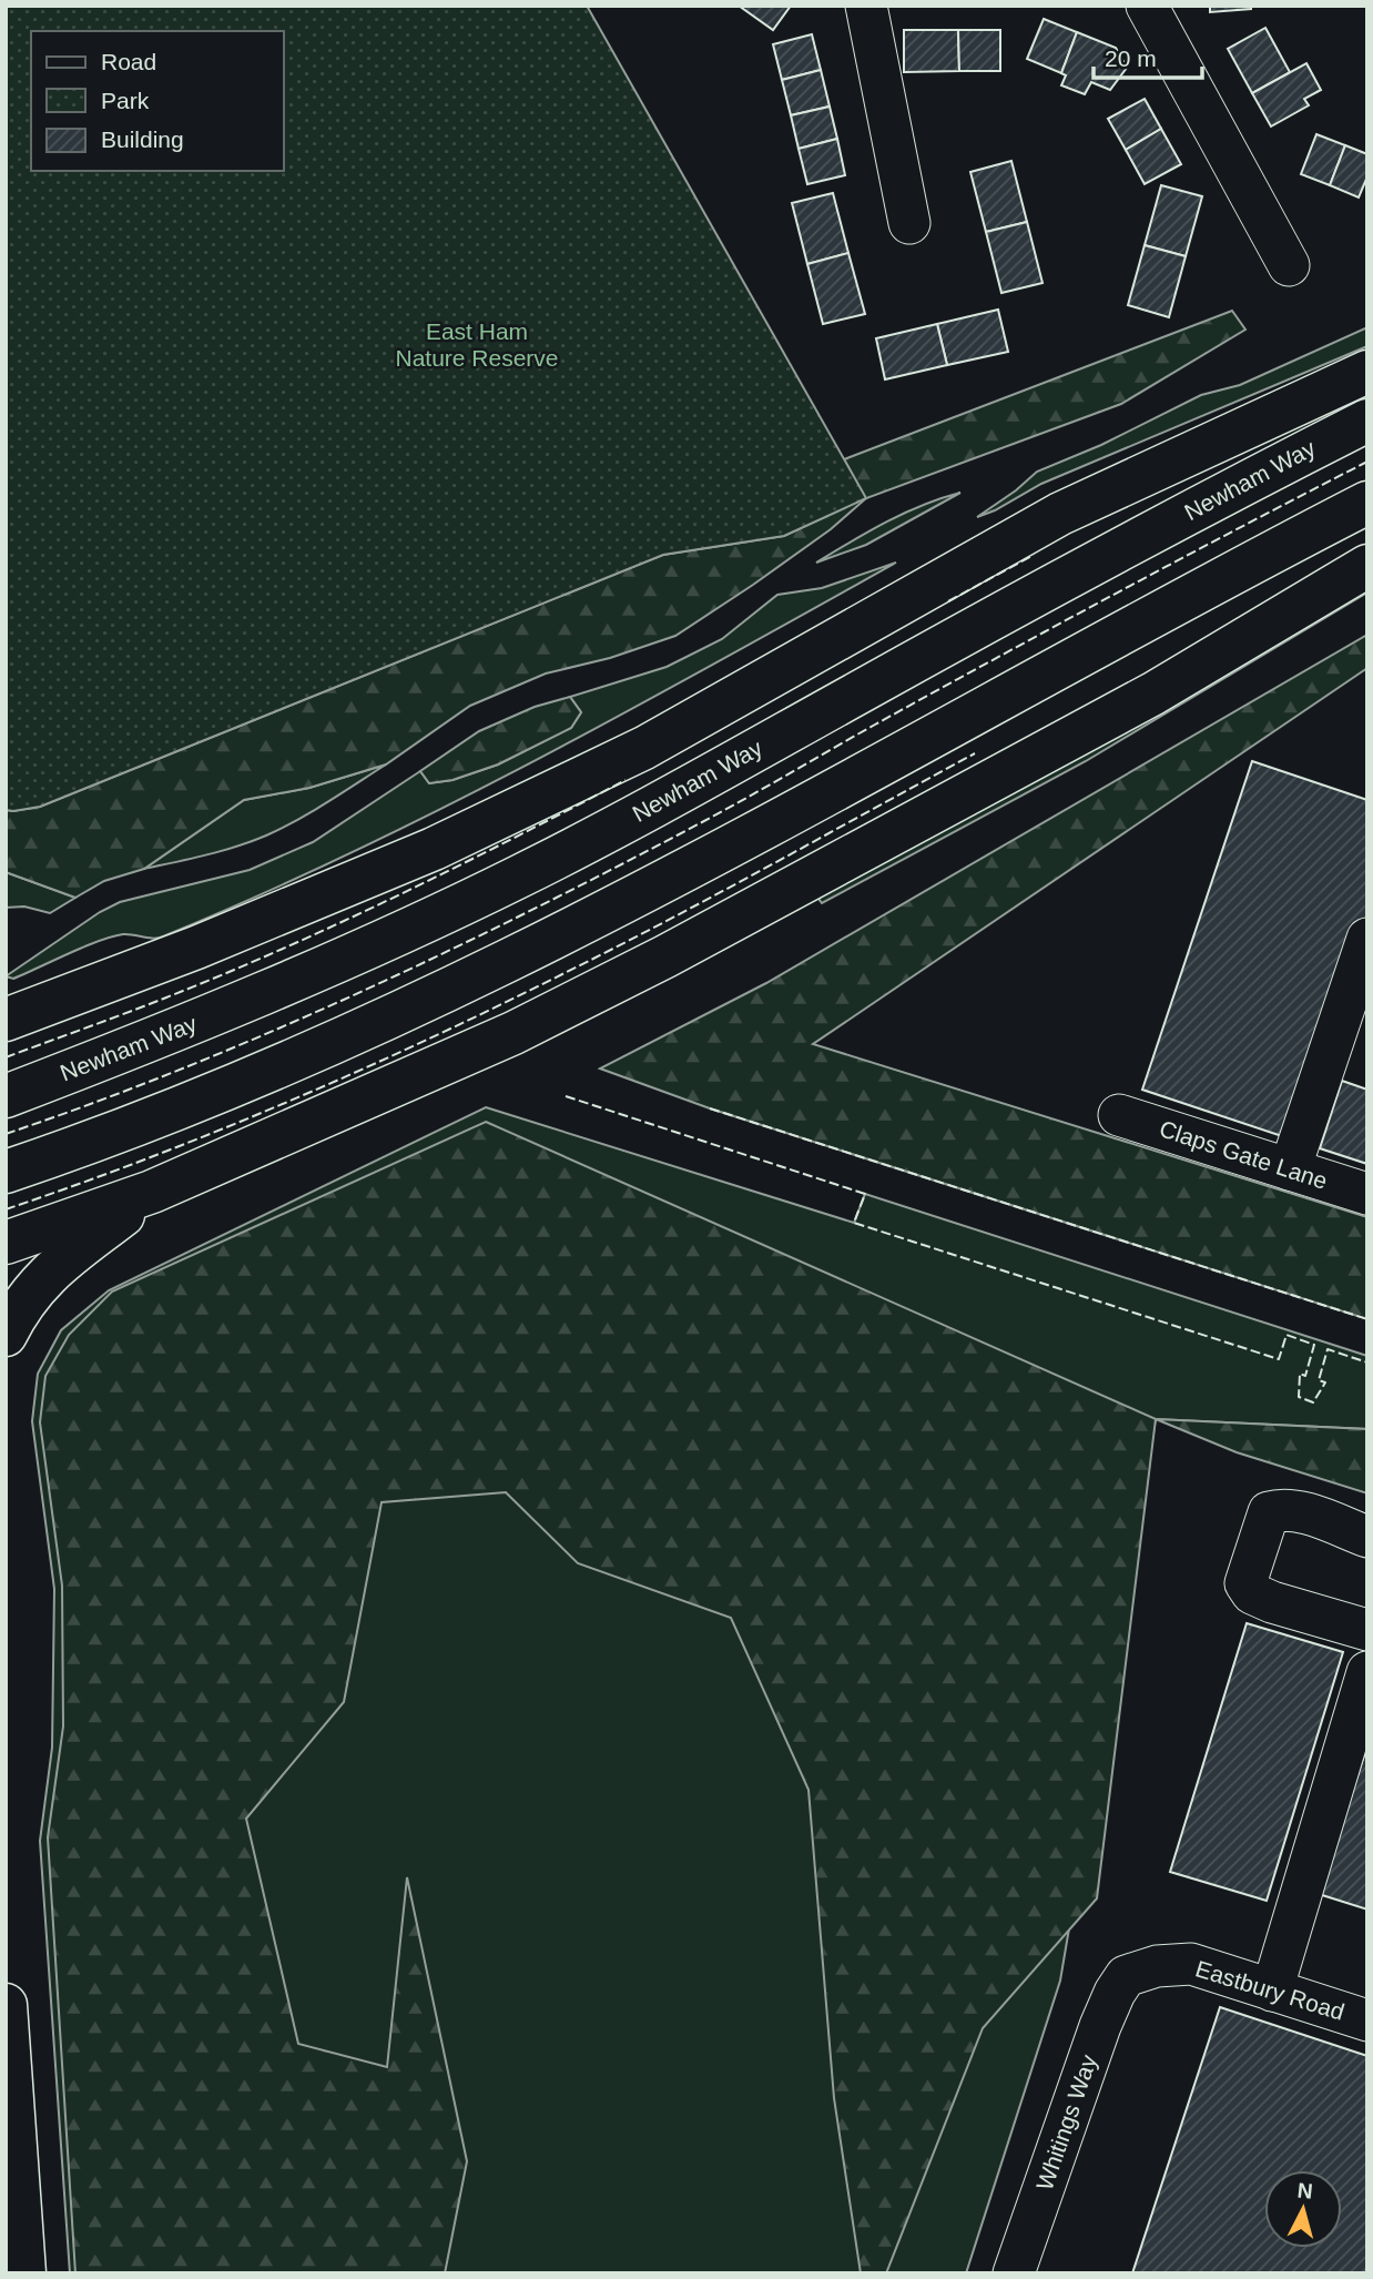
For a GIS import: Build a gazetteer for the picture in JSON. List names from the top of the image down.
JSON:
{
  "streets": {
    "main road": ["Newham Way"],
    "street": ["Claps Gate Lane", "Eastbury Road", "Whitings Way"]
  },
  "crossings": [
    ["Eastbury Road", "Whitings Way"]
  ],
  "parks": ["East Ham Nature Reserve"],
  "legend": ["Road", "Park", "Building"],
  "scale_bar": "20 m",
  "north": "top"
}
